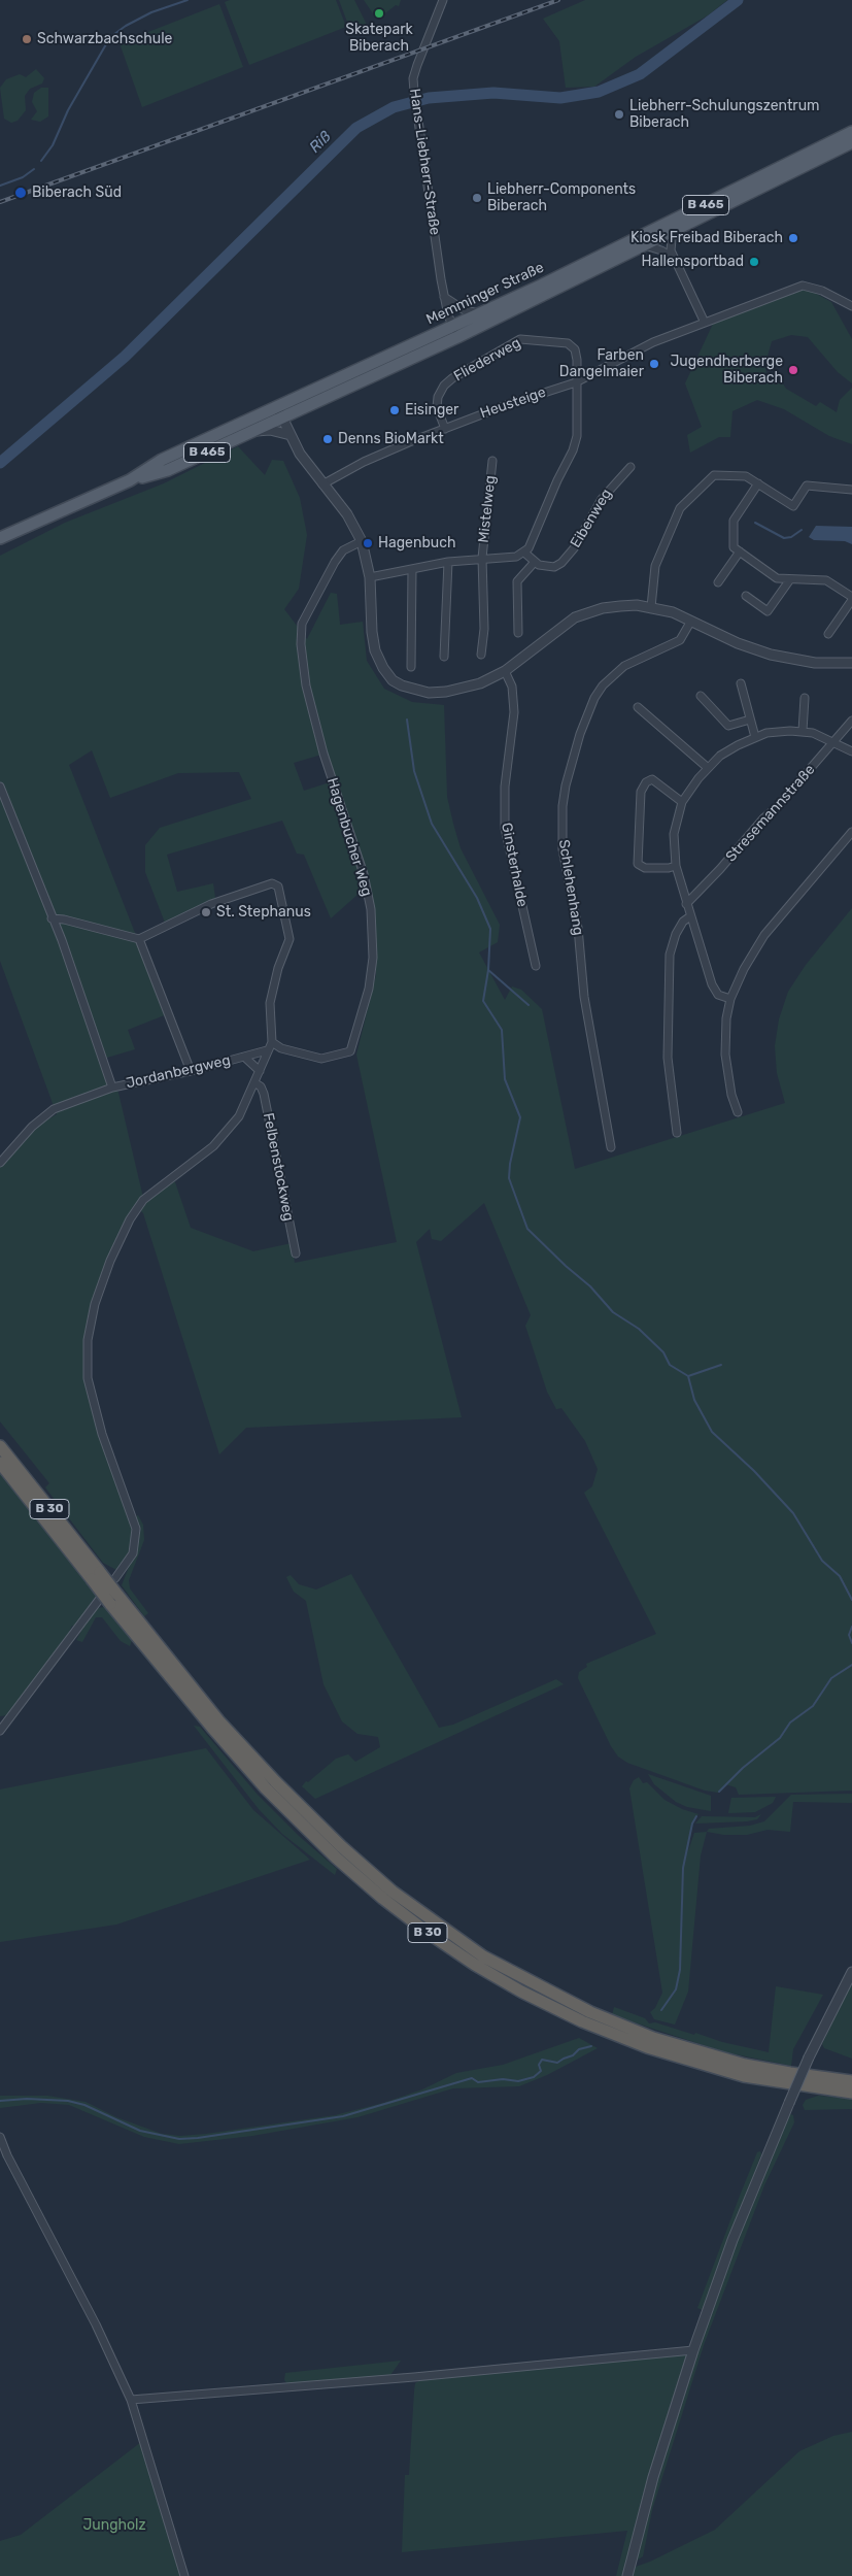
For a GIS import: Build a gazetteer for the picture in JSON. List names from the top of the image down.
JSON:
{
  "streets": {
    "highway": ["B 30"],
    "main road": ["B 465", "Memminger Straße"],
    "street": [
      "Hans-Liebherr-Straße",
      "Fliederweg",
      "Heusteige",
      "Mistelweg",
      "Eibenweg",
      "Stresemannstraße",
      "Hagenbucher Weg",
      "Ginsterhalde",
      "Schlehenhang",
      "Jordanbergweg",
      "Felbenstockweg"
    ]
  },
  "crossings": [
    ["Hans-Liebherr-Straße", "Memminger Straße"],
    ["Fliederweg", "Heusteige"]
  ],
  "water": ["Riß"],
  "parks": ["Jungholz"],
  "places": [
    "Skatepark Biberach",
    "Schwarzbachschule",
    "Liebherr-Schulungszentrum Biberach",
    "Biberach Süd",
    "Liebherr-Components Biberach",
    "Kiosk Freibad Biberach",
    "Hallensportbad",
    "Farben Dangelmaier",
    "Jugendherberge Biberach",
    "Eisinger",
    "Denns BioMarkt",
    "Hagenbuch",
    "St. Stephanus"
  ]
}
